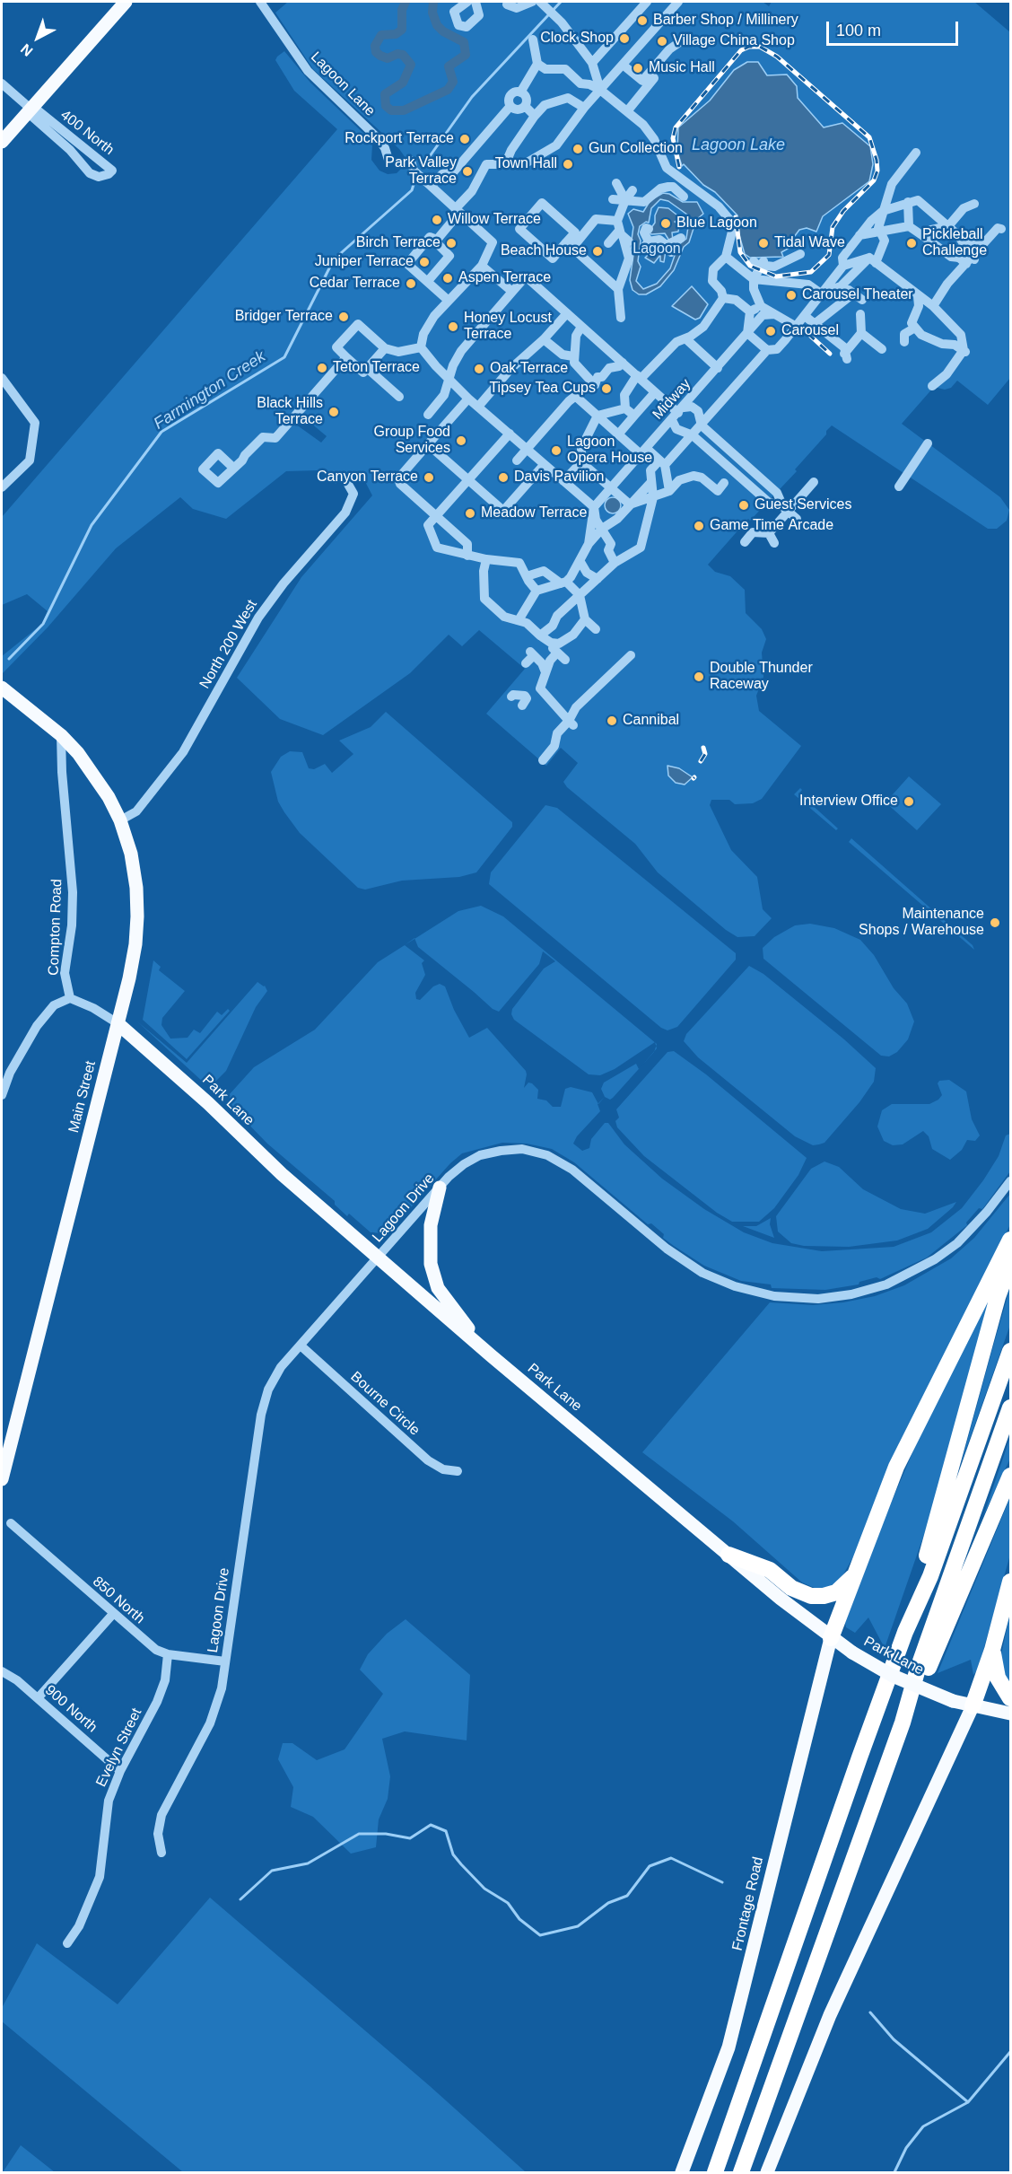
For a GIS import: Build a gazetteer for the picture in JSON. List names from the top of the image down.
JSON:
{
  "streets": {
    "main road": ["Main Street", "Park Lane", "Frontage Road"],
    "street": [
      "Lagoon Lane",
      "400 North",
      "Midway",
      "North 200 West",
      "Compton Road",
      "Lagoon Drive",
      "Bourne Circle",
      "850 North",
      "900 North",
      "Evelyn Street"
    ]
  },
  "crossings": [
    ["North 200 West", "Main Street"],
    ["Compton Road", "Main Street"],
    ["Main Street", "Park Lane"],
    ["Park Lane", "Lagoon Drive"],
    ["Park Lane", "Frontage Road"],
    ["Lagoon Drive", "Bourne Circle"],
    ["Lagoon Drive", "850 North"],
    ["850 North", "Evelyn Street"],
    ["900 North", "Evelyn Street"]
  ],
  "water": ["Lagoon Lake", "Farmington Creek"],
  "parks": ["Lagoon"],
  "places": [
    "Barber Shop / Millinery",
    "Clock Shop",
    "Village China Shop",
    "Music Hall",
    "Rockport Terrace",
    "Gun Collection",
    "Town Hall",
    "Park Valley Terrace",
    "Willow Terrace",
    "Blue Lagoon",
    "Birch Terrace",
    "Tidal Wave",
    "Pickleball Challenge",
    "Beach House",
    "Juniper Terrace",
    "Aspen Terrace",
    "Cedar Terrace",
    "Carousel Theater",
    "Bridger Terrace",
    "Honey Locust Terrace",
    "Carousel",
    "Teton Terrace",
    "Oak Terrace",
    "Tipsey Tea Cups",
    "Black Hills Terrace",
    "Group Food Services",
    "Lagoon Opera House",
    "Canyon Terrace",
    "Davis Pavilion",
    "Guest Services",
    "Meadow Terrace",
    "Game Time Arcade",
    "Double Thunder Raceway",
    "Cannibal",
    "Interview Office",
    "Maintenance Shops / Warehouse"
  ],
  "scale_bar": "100 m",
  "north": "bottom left"
}
